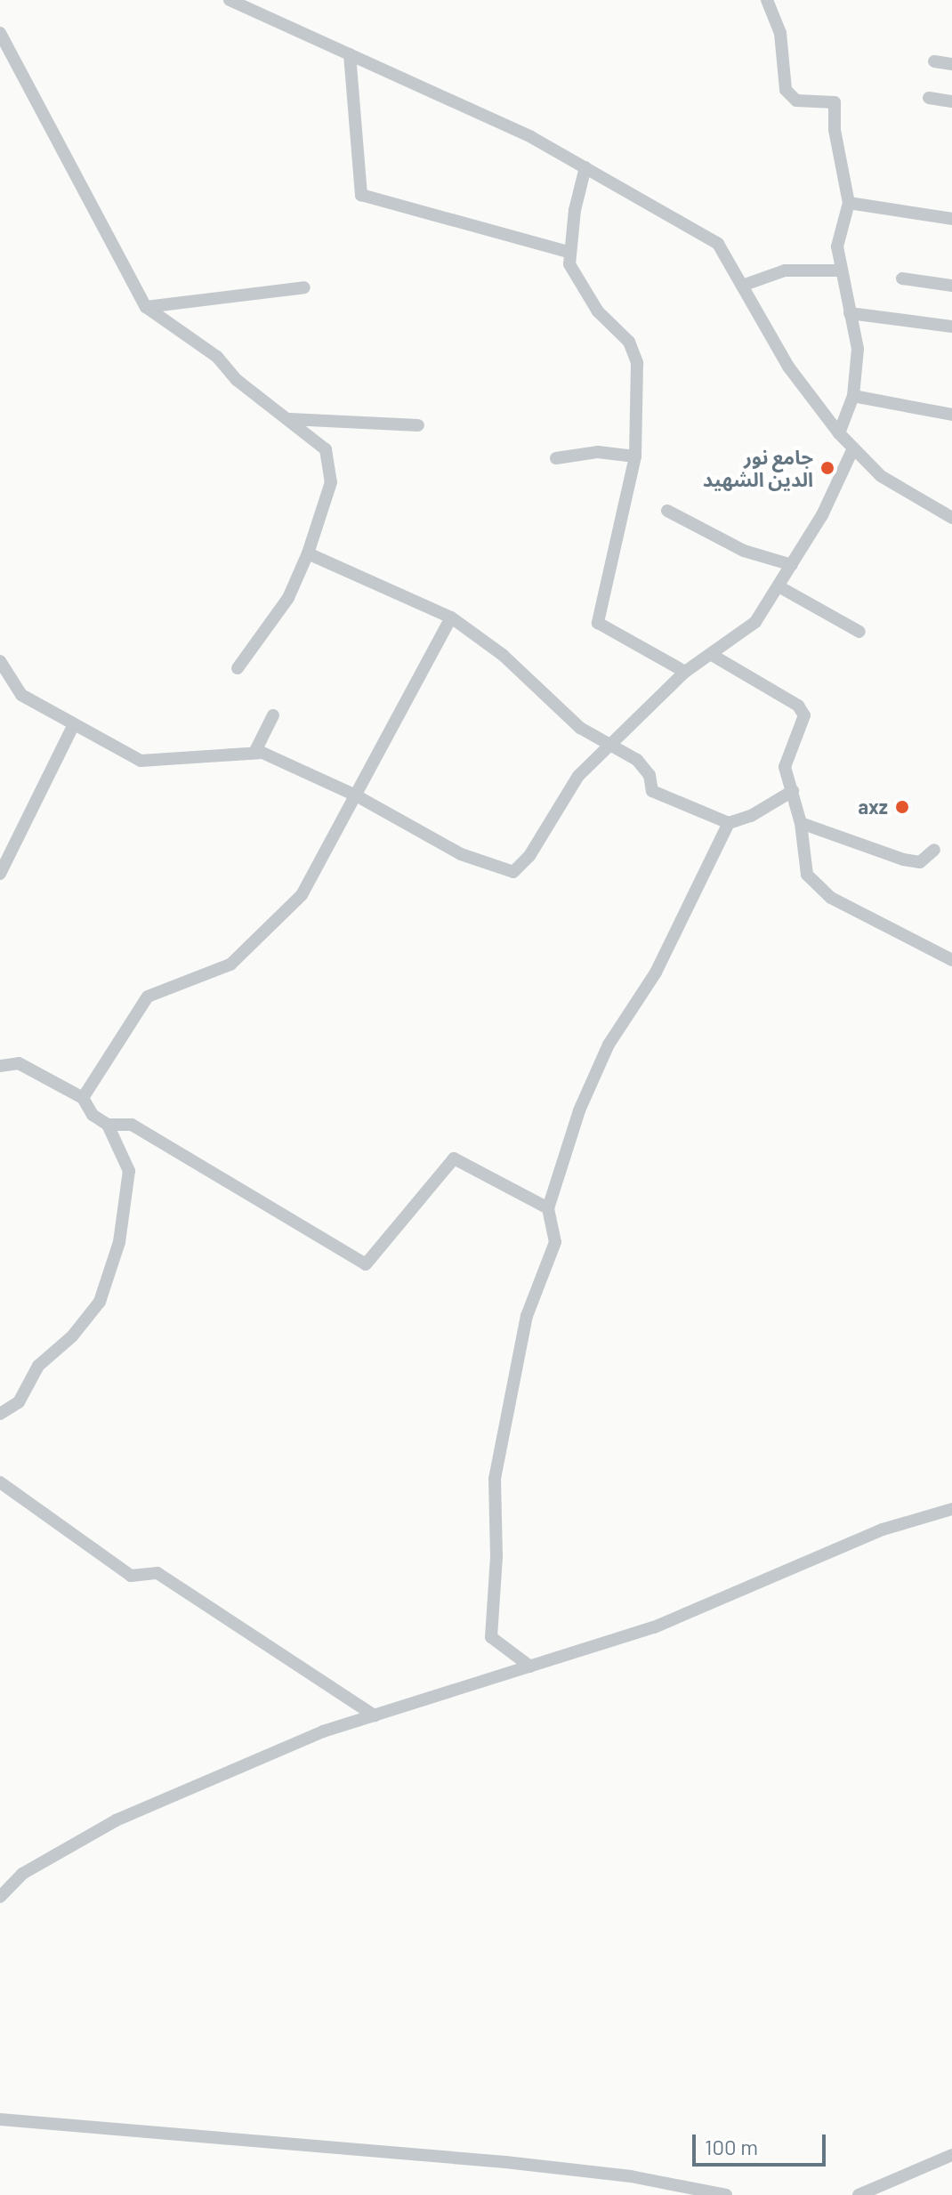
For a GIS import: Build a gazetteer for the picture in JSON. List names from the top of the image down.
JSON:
{
  "places": ["جامع نور الدين الشهيد", "axz"],
  "scale_bar": "100 m"
}
